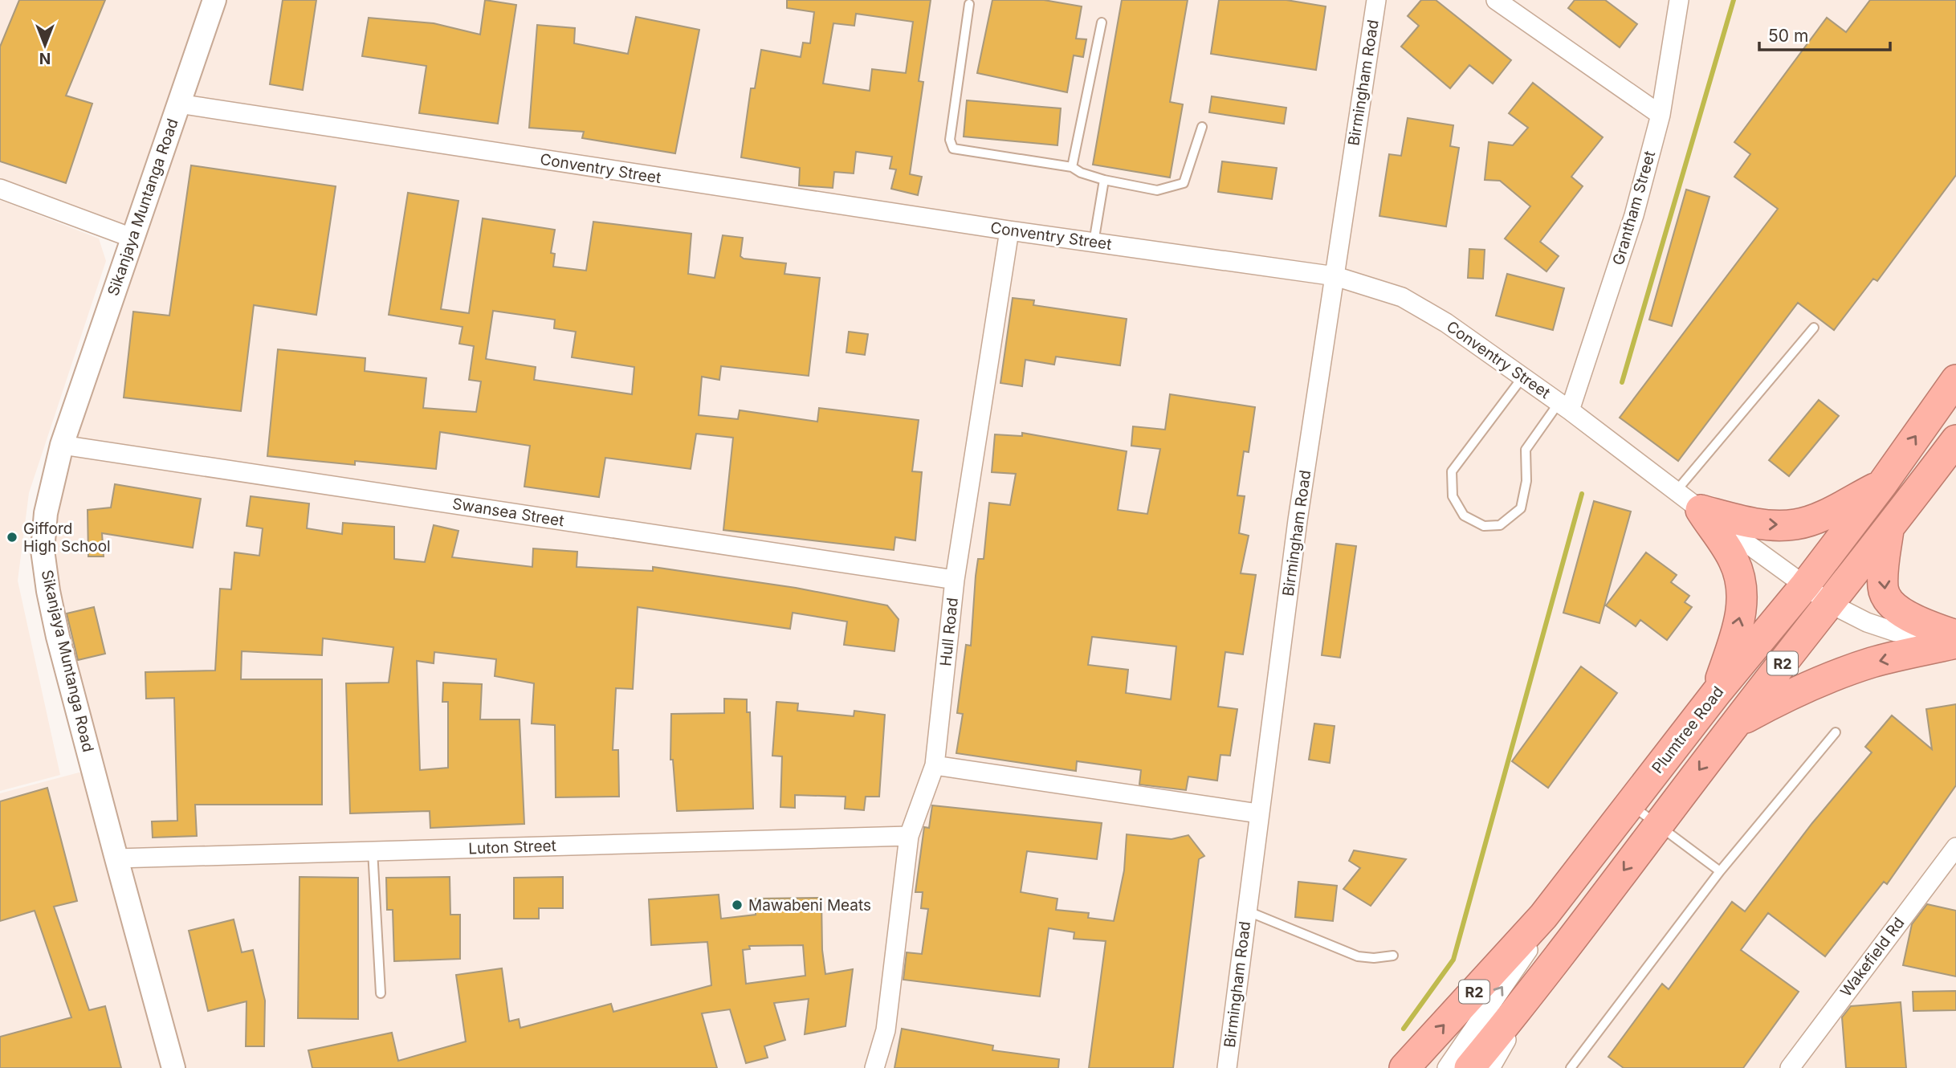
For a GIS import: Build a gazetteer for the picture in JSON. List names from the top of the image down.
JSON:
{
  "streets": {
    "highway": ["R2", "Plumtree Road"],
    "street": [
      "Birmingham Road",
      "Conventry Street",
      "Sikanjaya Muntanga Road",
      "Grantham Street",
      "Swansea Street",
      "Hull Road",
      "Luton Street",
      "Wakefield Rd"
    ]
  },
  "crossings": [
    ["Birmingham Road", "Conventry Street"],
    ["Conventry Street", "Sikanjaya Muntanga Road"],
    ["Conventry Street", "Grantham Street"],
    ["Conventry Street", "Hull Road"],
    ["Conventry Street", "R2"],
    ["Conventry Street", "Plumtree Road"],
    ["Sikanjaya Muntanga Road", "Swansea Street"],
    ["Sikanjaya Muntanga Road", "Luton Street"],
    ["Swansea Street", "Hull Road"],
    ["Hull Road", "Luton Street"]
  ],
  "places": ["Gifford High School", "Mawabeni Meats"],
  "scale_bar": "50 m",
  "north": "bottom"
}
